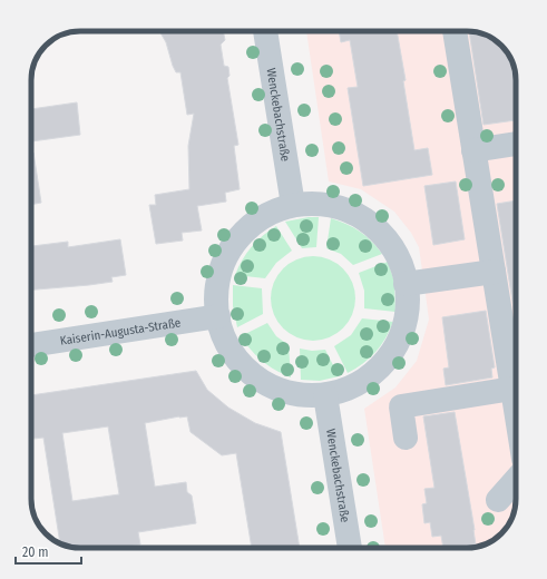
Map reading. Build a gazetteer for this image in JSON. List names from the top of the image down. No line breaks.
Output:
{"streets":{"street":["Wenckebachstraße","Kaiserin-Augusta-Straße"]},"scale_bar":"20 m"}
